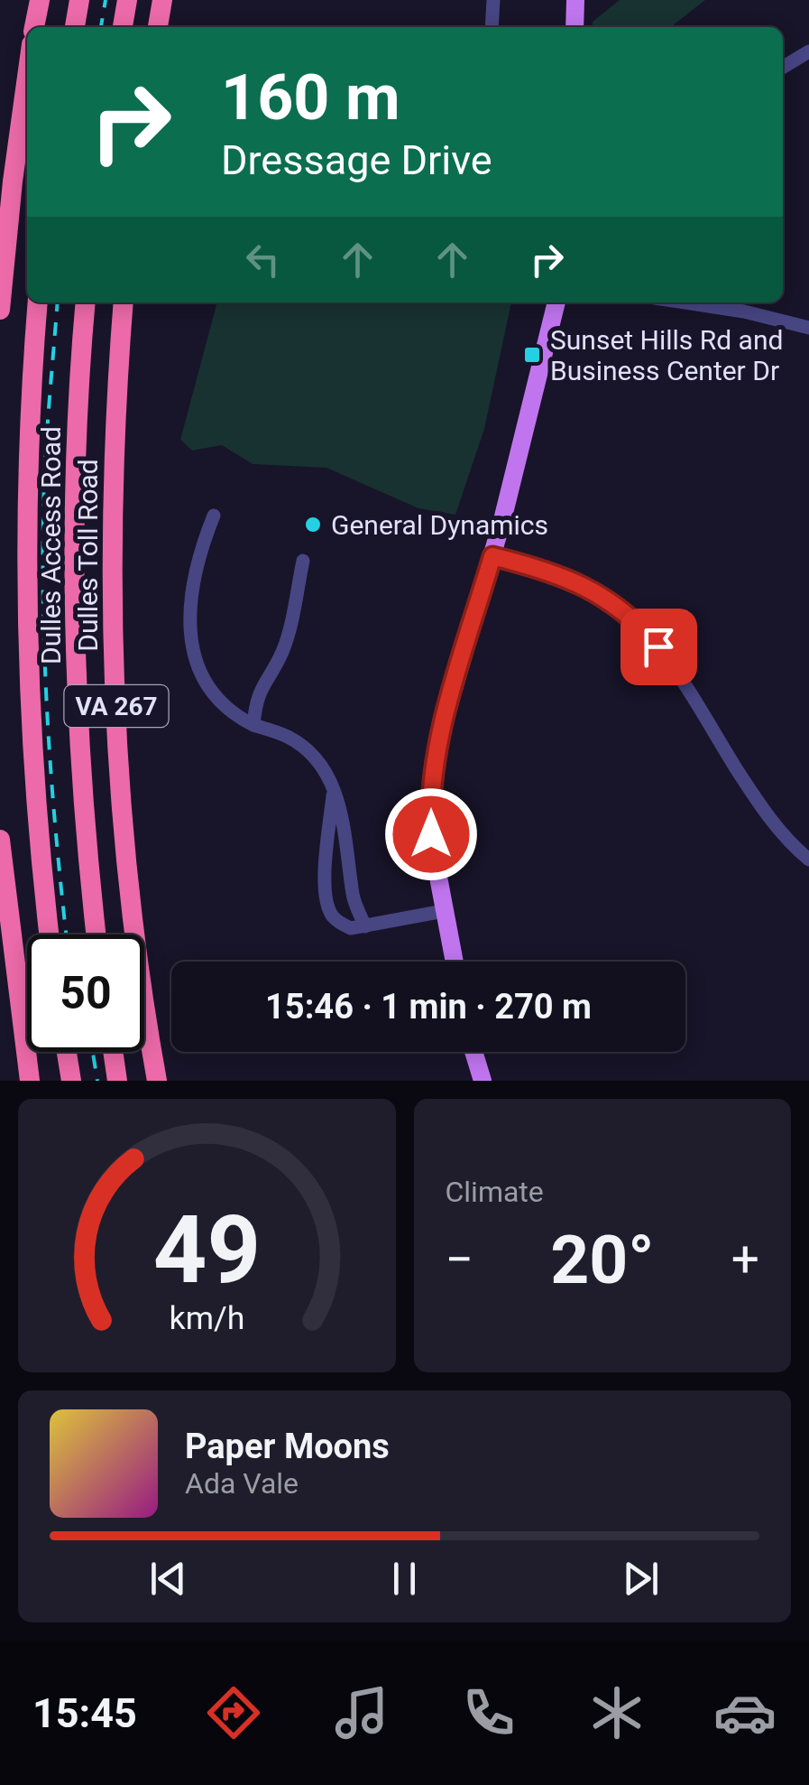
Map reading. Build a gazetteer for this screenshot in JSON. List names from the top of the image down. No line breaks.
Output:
{"streets":{"highway":["Dulles Access Road","Dulles Toll Road","VA 267"]},"places":{"transit":["Sunset Hills Rd and Business Center Dr"],"other":["General Dynamics"]},"page":{"turn":["160 m","Dressage Drive"],"limit":"50","trip":"15:46 · 1 min · 270 m","tile":"Climate","heat":["−","20°","+"],"song":["Paper Moons","Ada Vale"],"tabs":"15:45","gauge":["49","km/h"]}}
